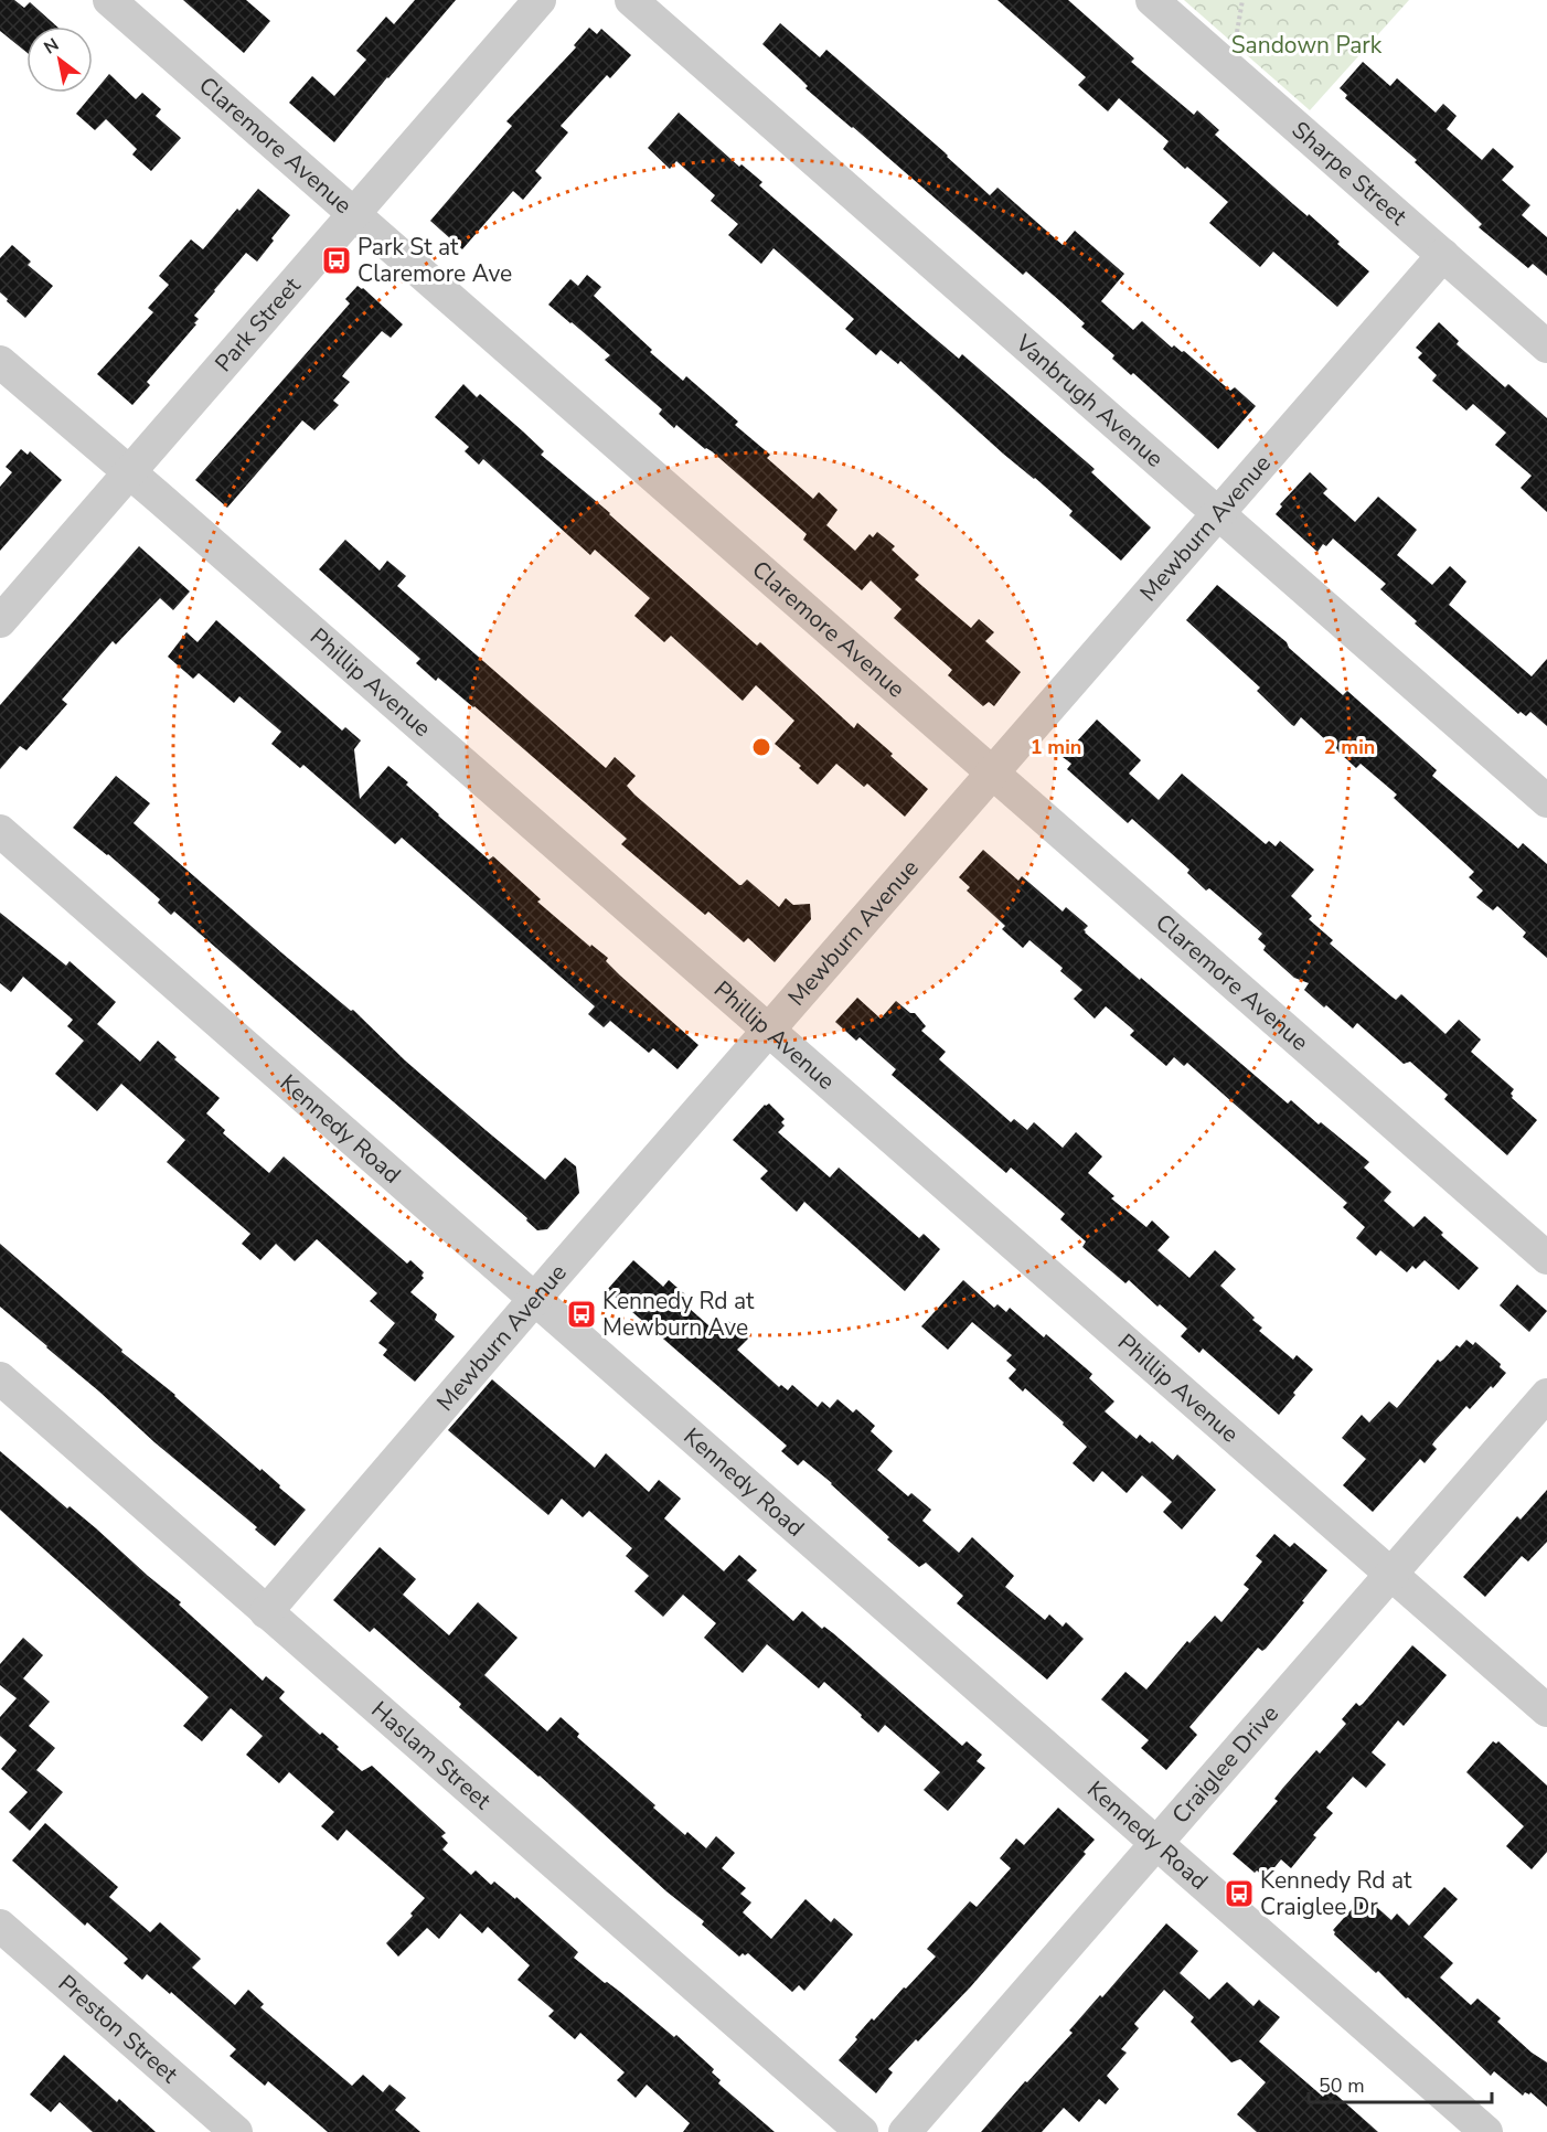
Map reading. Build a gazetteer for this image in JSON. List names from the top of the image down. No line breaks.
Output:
{"streets":{"street":["Claremore Avenue","Sharpe Street","Park Street","Vanbrugh Avenue","Mewburn Avenue","Phillip Avenue","Kennedy Road","Haslam Street","Craiglee Drive","Preston Street"]},"crossings":[["Claremore Avenue","Park Street"],["Claremore Avenue","Mewburn Avenue"],["Sharpe Street","Mewburn Avenue"],["Park Street","Phillip Avenue"],["Vanbrugh Avenue","Mewburn Avenue"],["Mewburn Avenue","Phillip Avenue"],["Mewburn Avenue","Kennedy Road"],["Mewburn Avenue","Haslam Street"],["Phillip Avenue","Craiglee Drive"],["Kennedy Road","Craiglee Drive"]],"parks":["Sandown Park"],"places":{"bus stop":["Park St at Claremore Ave","Kennedy Rd at Mewburn Ave","Kennedy Rd at Craiglee Dr"]},"scale_bar":"50 m","north":"top left","rings":["1 min","2 min"]}
